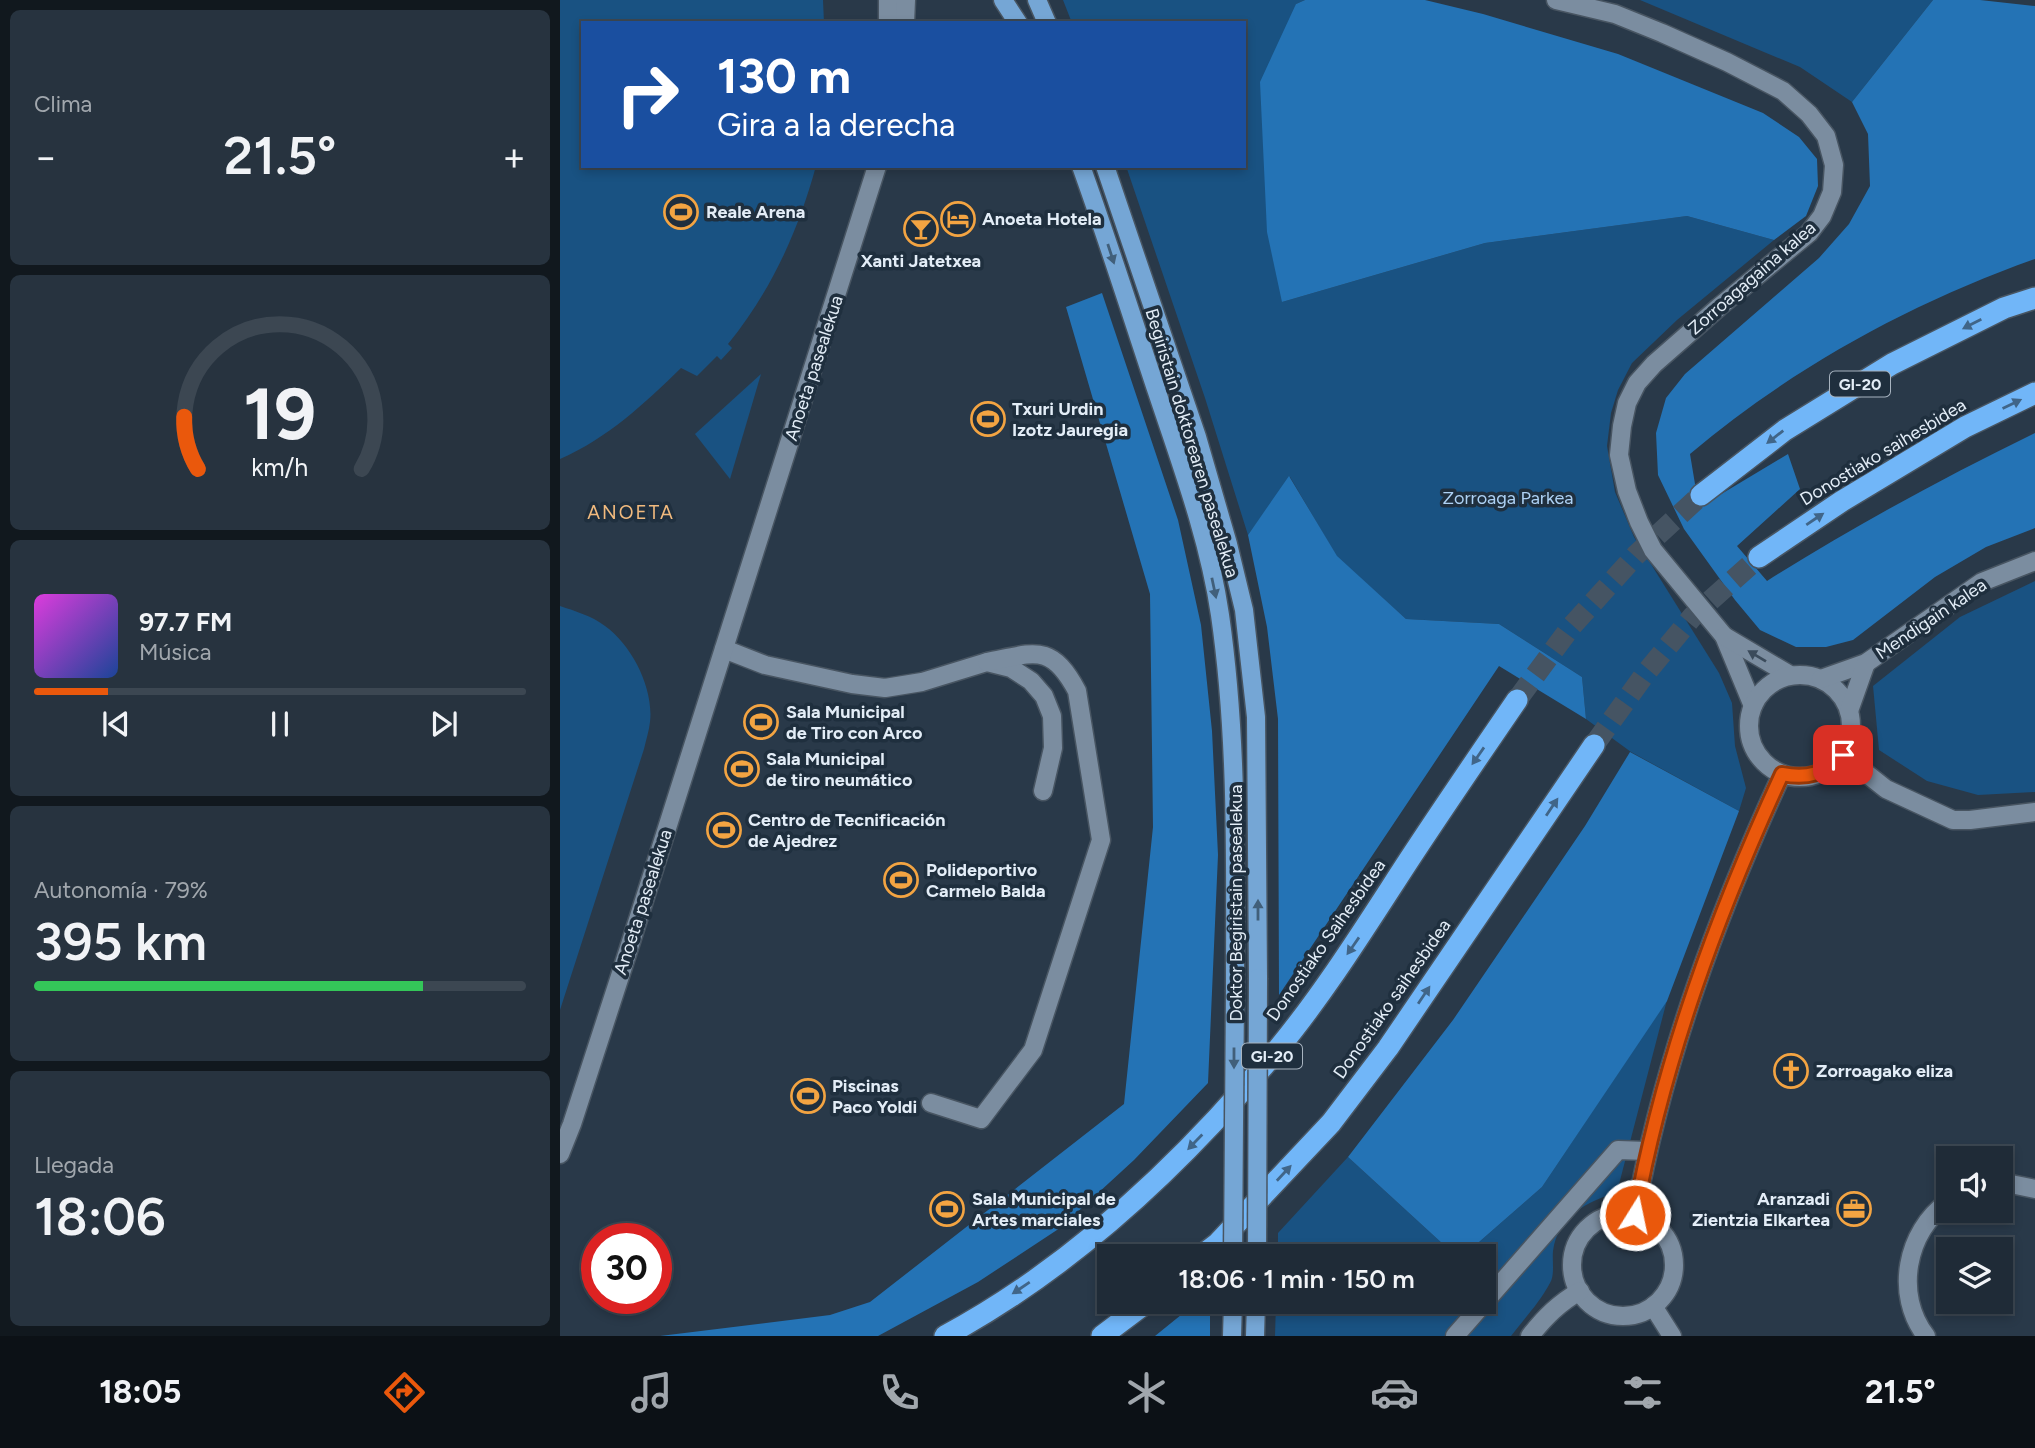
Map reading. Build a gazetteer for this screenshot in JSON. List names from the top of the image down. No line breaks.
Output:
{"streets":{"highway":["GI-20","Donostiako saihesbidea","Donostiako Saihesbidea"],"main road":["Begiristain doktorearen pasealekua","Doktor Begiristain pasealekua"],"street":["Zorroagagaina kalea","Anoeta pasealekua","Mendigain kalea"]},"crossings":[["Zorroagagaina kalea","Mendigain kalea"],["Begiristain doktorearen pasealekua","Doktor Begiristain pasealekua"]],"one_way":["Donostiako Saihesbidea"],"districts":["ANOETA"],"parks":["Zorroaga Parkea"],"places":{"sports":["Reale Arena","Txuri Urdin Izotz Jauregia","Sala Municipal de Tiro con Arco","Sala Municipal de tiro neumático","Centro de Tecnificación de Ajedrez","Polideportivo Carmelo Balda","Piscinas Paco Yoldi","Sala Municipal de Artes marciales"],"hotel":["Anoeta Hotela"],"bar":["Xanti Jatetxea"],"church":["Zorroagako eliza"],"office":["Aranzadi Zientzia Elkartea"]},"page":{"tile":["Clima",["Autonomía · 79%","395 km"],["Llegada","18:06"]],"turn":["130 m","Gira a la derecha"],"heat":["−","21.5°","+"],"song":["97.7 FM","Música"],"limit":"30","trip":"18:06 · 1 min · 150 m","tabs":["18:05","21.5°"],"gauge":["19","km/h"]}}
